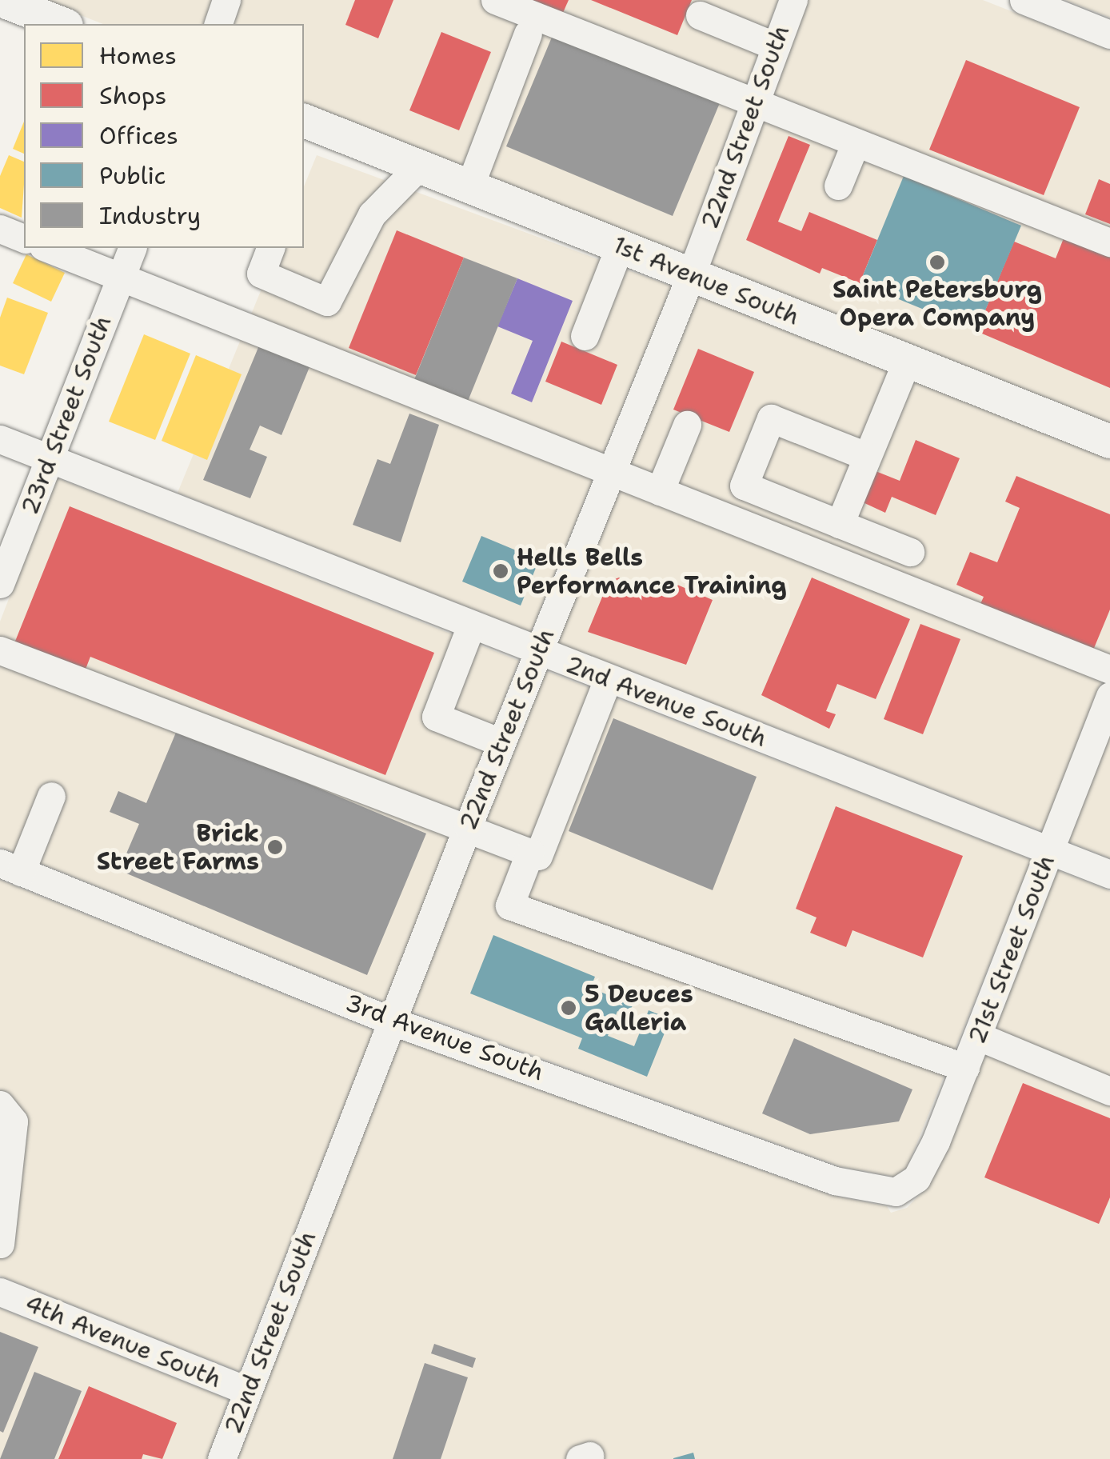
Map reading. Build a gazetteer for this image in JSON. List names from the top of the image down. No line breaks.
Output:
{"streets":{"main road":["1st Avenue South"],"street":["22nd Street South","23rd Street South","2nd Avenue South","21st Street South","3rd Avenue South","4th Avenue South"]},"crossings":[["22nd Street South","1st Avenue South"],["22nd Street South","2nd Avenue South"],["22nd Street South","3rd Avenue South"],["22nd Street South","4th Avenue South"],["23rd Street South","2nd Avenue South"],["2nd Avenue South","21st Street South"],["21st Street South","3rd Avenue South"]],"places":["Saint Petersburg Opera Company","Hells Bells Performance Training","Brick Street Farms","5 Deuces Galleria"],"legend":["Homes","Shops","Offices","Public","Industry"]}
